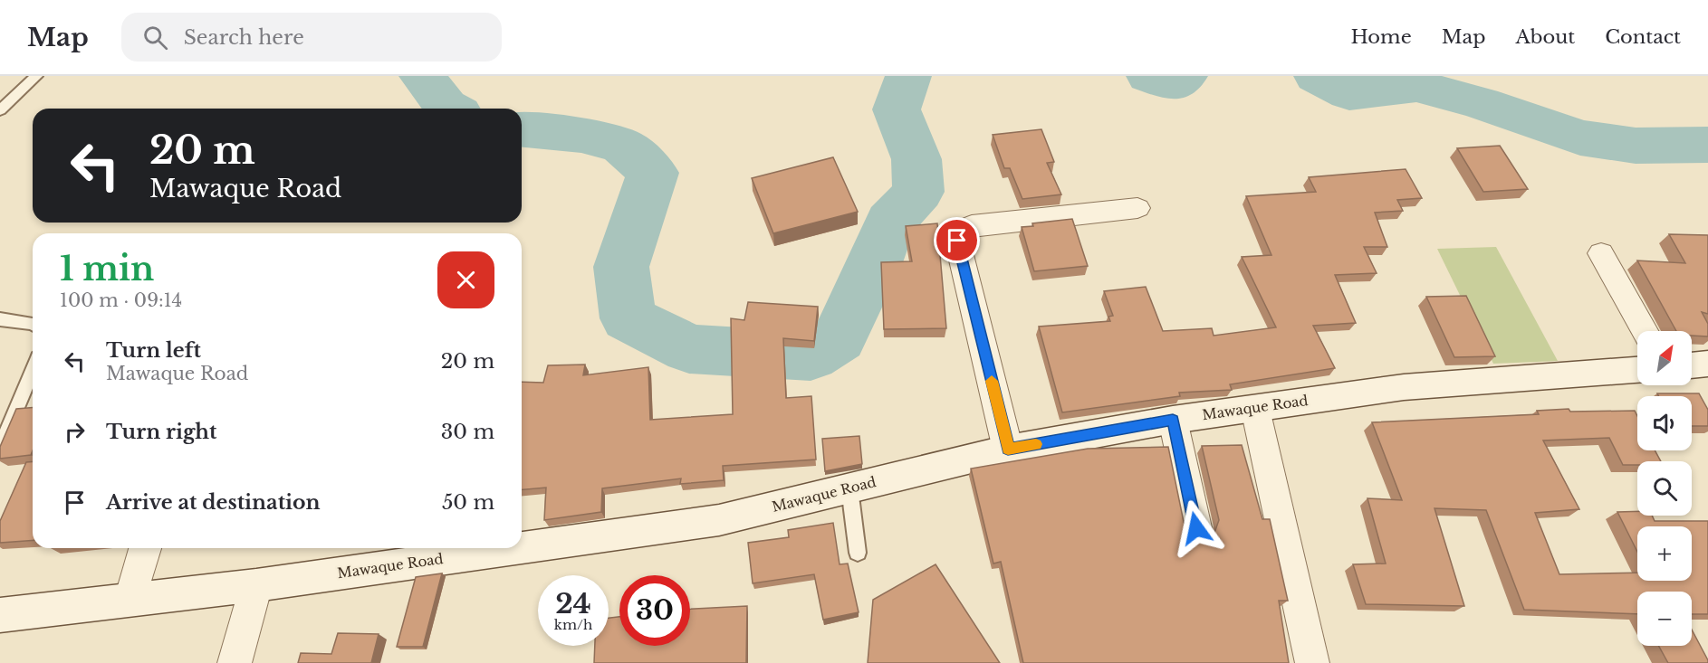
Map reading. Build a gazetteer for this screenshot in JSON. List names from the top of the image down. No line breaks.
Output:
{"streets":{"main road":["Mawaque Road"]},"north":"top right","page":{"header":"Map","search":"Search here","nav":["Home","Map","About","Contact"],"turn":["20 m","Mawaque Road"],"heading":["1 min","100 m · 09:14"],"list":[{"name":"Turn left","note":"Mawaque Road","value":"20 m"},{"name":"Turn right","value":"30 m"},{"name":"Arrive at destination","value":"50 m"}],"map_buttons":["+","−"],"speed":"24 km/h","limit":"30"}}
